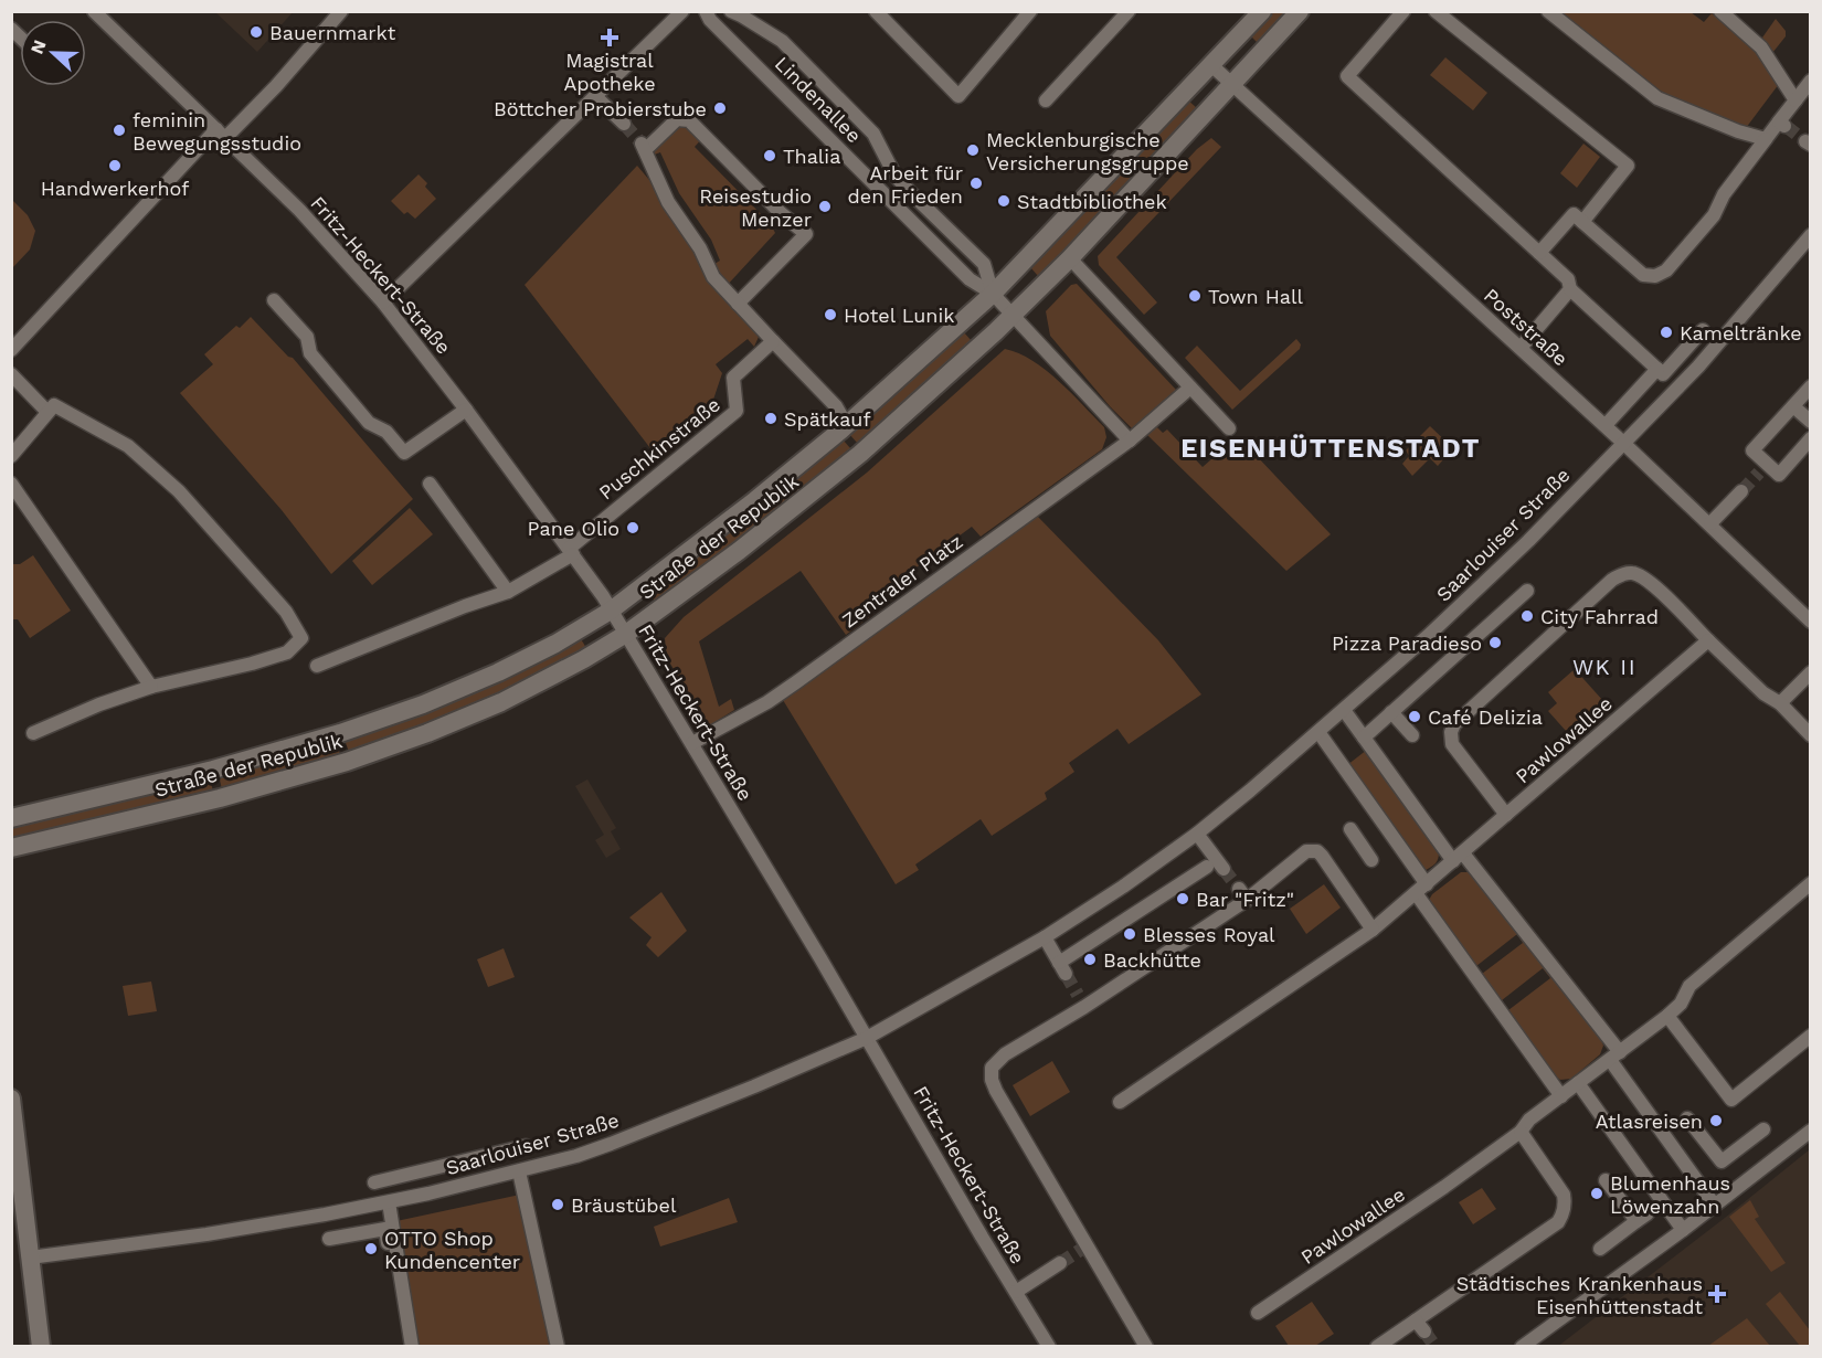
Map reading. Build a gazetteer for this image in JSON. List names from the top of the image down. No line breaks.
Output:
{"streets":{"street":["Lindenallee","Fritz-Heckert-Straße","Poststraße","Puschkinstraße","Saarlouiser Straße","Straße der Republik","Zentraler Platz","Pawlowallee"]},"crossings":[["Lindenallee","Straße der Republik"],["Fritz-Heckert-Straße","Puschkinstraße"],["Fritz-Heckert-Straße","Saarlouiser Straße"],["Fritz-Heckert-Straße","Straße der Republik"],["Fritz-Heckert-Straße","Zentraler Platz"],["Poststraße","Saarlouiser Straße"],["Poststraße","Straße der Republik"]],"districts":["EISENHÜTTENSTADT","WK II"],"places":{"other":["Bauernmarkt","Böttcher Probierstube","feminin Bewegungsstudio","Mecklenburgische Versicherungsgruppe","Thalia","Handwerkerhof","Arbeit für den Frieden","Stadtbibliothek","Reisestudio Menzer","Town Hall","Hotel Lunik","Kameltränke","Spätkauf","Pane Olio","City Fahrrad","Pizza Paradieso","Café Delizia","Bar \"Fritz\"","Blesses Royal","Backhütte","Atlasreisen","Blumenhaus Löwenzahn","Bräustübel","OTTO Shop Kundencenter"],"health":["Magistral Apotheke","Städtisches Krankenhaus Eisenhüttenstadt"]},"north":"left"}
